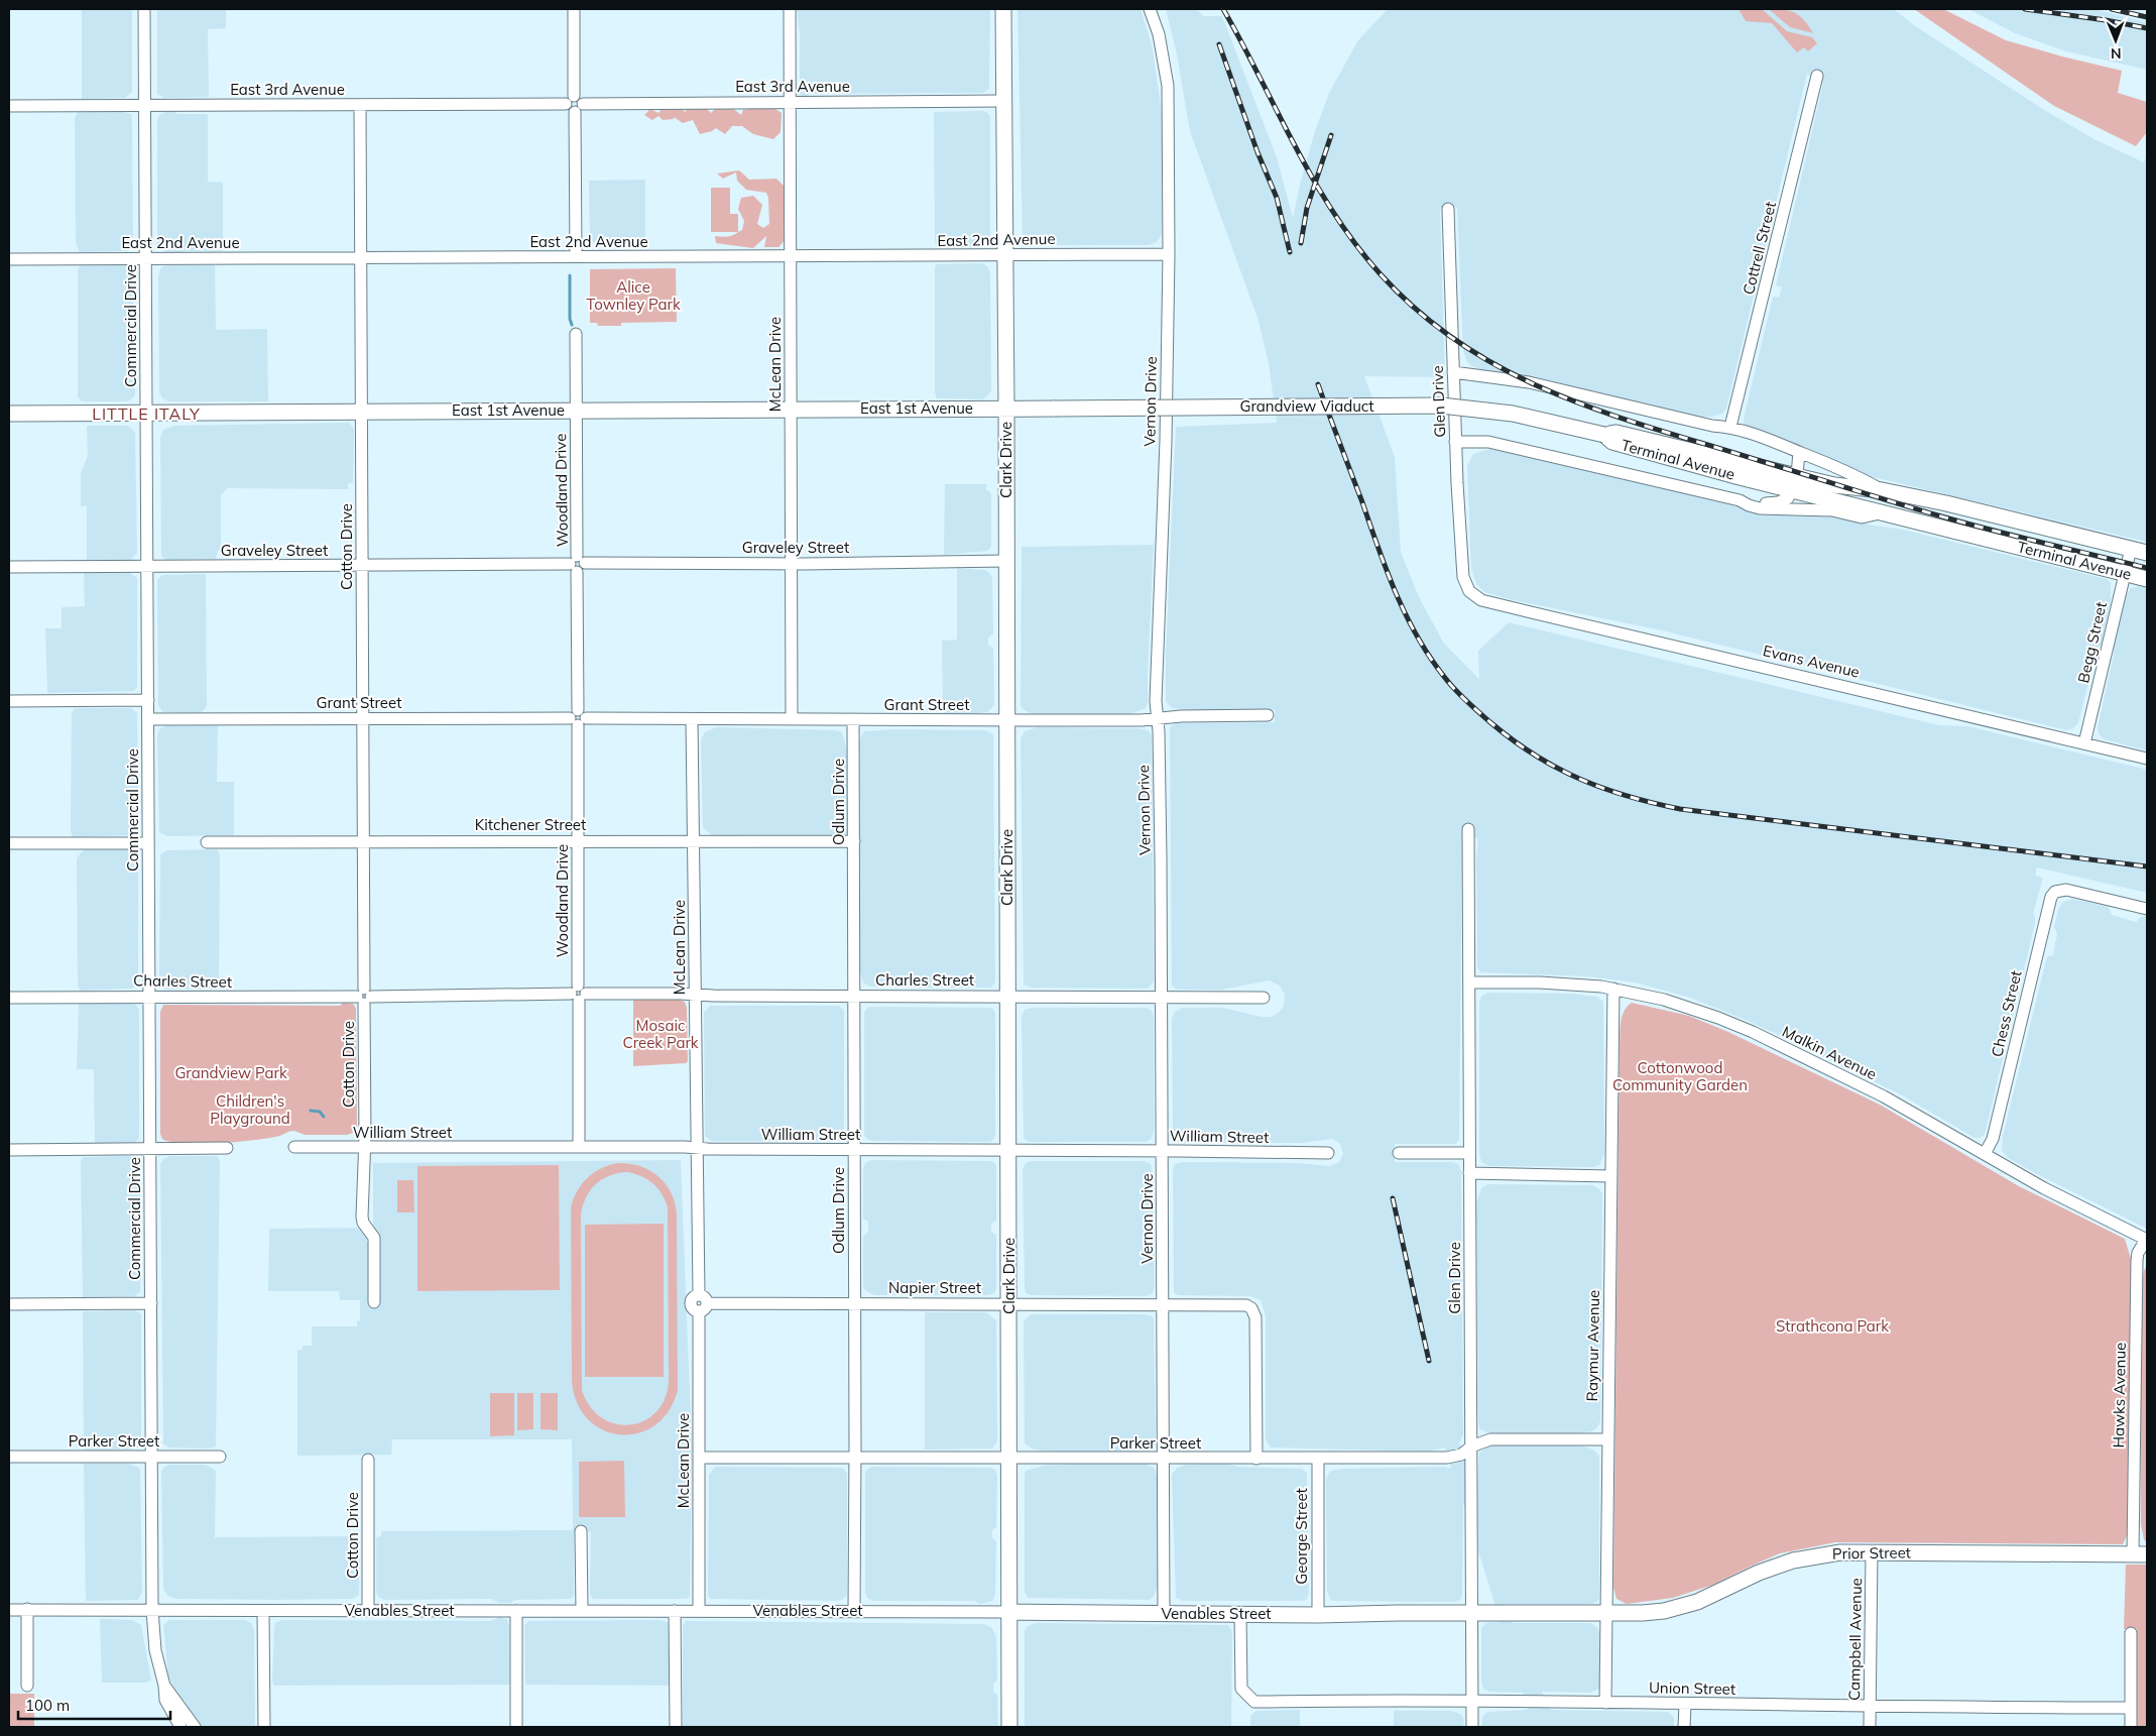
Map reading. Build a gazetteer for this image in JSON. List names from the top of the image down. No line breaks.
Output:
{"streets":{"main road":["Grandview Viaduct","East 1st Avenue","Clark Drive","Terminal Avenue","Prior Street","Venables Street"],"street":["East 3rd Avenue","East 2nd Avenue","Cottrell Street","Commercial Drive","McLean Drive","Vernon Drive","Glen Drive","Woodland Drive","Cotton Drive","Graveley Street","Begg Street","Evans Avenue","Grant Street","Odlum Drive","Kitchener Street","Charles Street","Chess Street","Malkin Avenue","William Street","Napier Street","Raymur Avenue","Hawks Avenue","Parker Street","George Street","Campbell Avenue","Union Street"]},"crossings":[["East 3rd Avenue","Commercial Drive"],["East 3rd Avenue","McLean Drive"],["East 3rd Avenue","Clark Drive"],["East 3rd Avenue","Cotton Drive"],["East 2nd Avenue","Commercial Drive"],["East 2nd Avenue","McLean Drive"],["East 2nd Avenue","Vernon Drive"],["East 2nd Avenue","Clark Drive"],["East 2nd Avenue","Cotton Drive"],["Cottrell Street","Terminal Avenue"],["Commercial Drive","East 1st Avenue"],["Commercial Drive","Graveley Street"],["Commercial Drive","Grant Street"],["Commercial Drive","Charles Street"],["Commercial Drive","Parker Street"],["Commercial Drive","Venables Street"],["McLean Drive","East 1st Avenue"],["McLean Drive","Graveley Street"],["McLean Drive","Grant Street"],["McLean Drive","Kitchener Street"],["McLean Drive","Charles Street"],["McLean Drive","William Street"],["McLean Drive","Napier Street"],["McLean Drive","Parker Street"],["McLean Drive","Venables Street"],["Vernon Drive","Grant Street"],["Vernon Drive","Charles Street"],["Vernon Drive","William Street"],["Vernon Drive","Napier Street"],["Vernon Drive","Parker Street"],["Vernon Drive","Venables Street"],["Glen Drive","Terminal Avenue"],["Glen Drive","Evans Avenue"],["Glen Drive","Malkin Avenue"],["Glen Drive","Parker Street"],["Glen Drive","Venables Street"],["Glen Drive","Union Street"],["Grandview Viaduct","East 1st Avenue"],["Grandview Viaduct","Clark Drive"],["Grandview Viaduct","Terminal Avenue"],["East 1st Avenue","Clark Drive"],["East 1st Avenue","Woodland Drive"],["East 1st Avenue","Cotton Drive"],["Clark Drive","Graveley Street"],["Clark Drive","Grant Street"],["Clark Drive","Charles Street"],["Clark Drive","William Street"],["Clark Drive","Napier Street"],["Clark Drive","Parker Street"],["Clark Drive","Venables Street"],["Terminal Avenue","Begg Street"],["Woodland Drive","Graveley Street"],["Woodland Drive","Grant Street"],["Woodland Drive","Kitchener Street"],["Woodland Drive","Charles Street"],["Woodland Drive","William Street"],["Cotton Drive","Graveley Street"],["Cotton Drive","Grant Street"],["Cotton Drive","Kitchener Street"],["Cotton Drive","Charles Street"],["Cotton Drive","William Street"],["Cotton Drive","Venables Street"],["Begg Street","Evans Avenue"],["Grant Street","Odlum Drive"],["Odlum Drive","Kitchener Street"],["Odlum Drive","Charles Street"],["Odlum Drive","William Street"],["Odlum Drive","Napier Street"],["Odlum Drive","Parker Street"],["Odlum Drive","Venables Street"],["Chess Street","Malkin Avenue"],["Malkin Avenue","Raymur Avenue"],["Malkin Avenue","Hawks Avenue"],["Napier Street","Parker Street"],["Raymur Avenue","Parker Street"],["Raymur Avenue","Prior Street"],["Raymur Avenue","Venables Street"],["Raymur Avenue","Union Street"],["Hawks Avenue","Prior Street"],["Parker Street","George Street"],["George Street","Venables Street"],["Prior Street","Venables Street"],["Prior Street","Campbell Avenue"],["Venables Street","Union Street"],["Campbell Avenue","Union Street"]],"districts":["LITTLE ITALY"],"parks":["Alice Townley Park","Mosaic Creek Park","Cottonwood Community Garden","Grandview Park","Children's Playground","Strathcona Park"],"scale_bar":"100 m","north":"bottom"}
